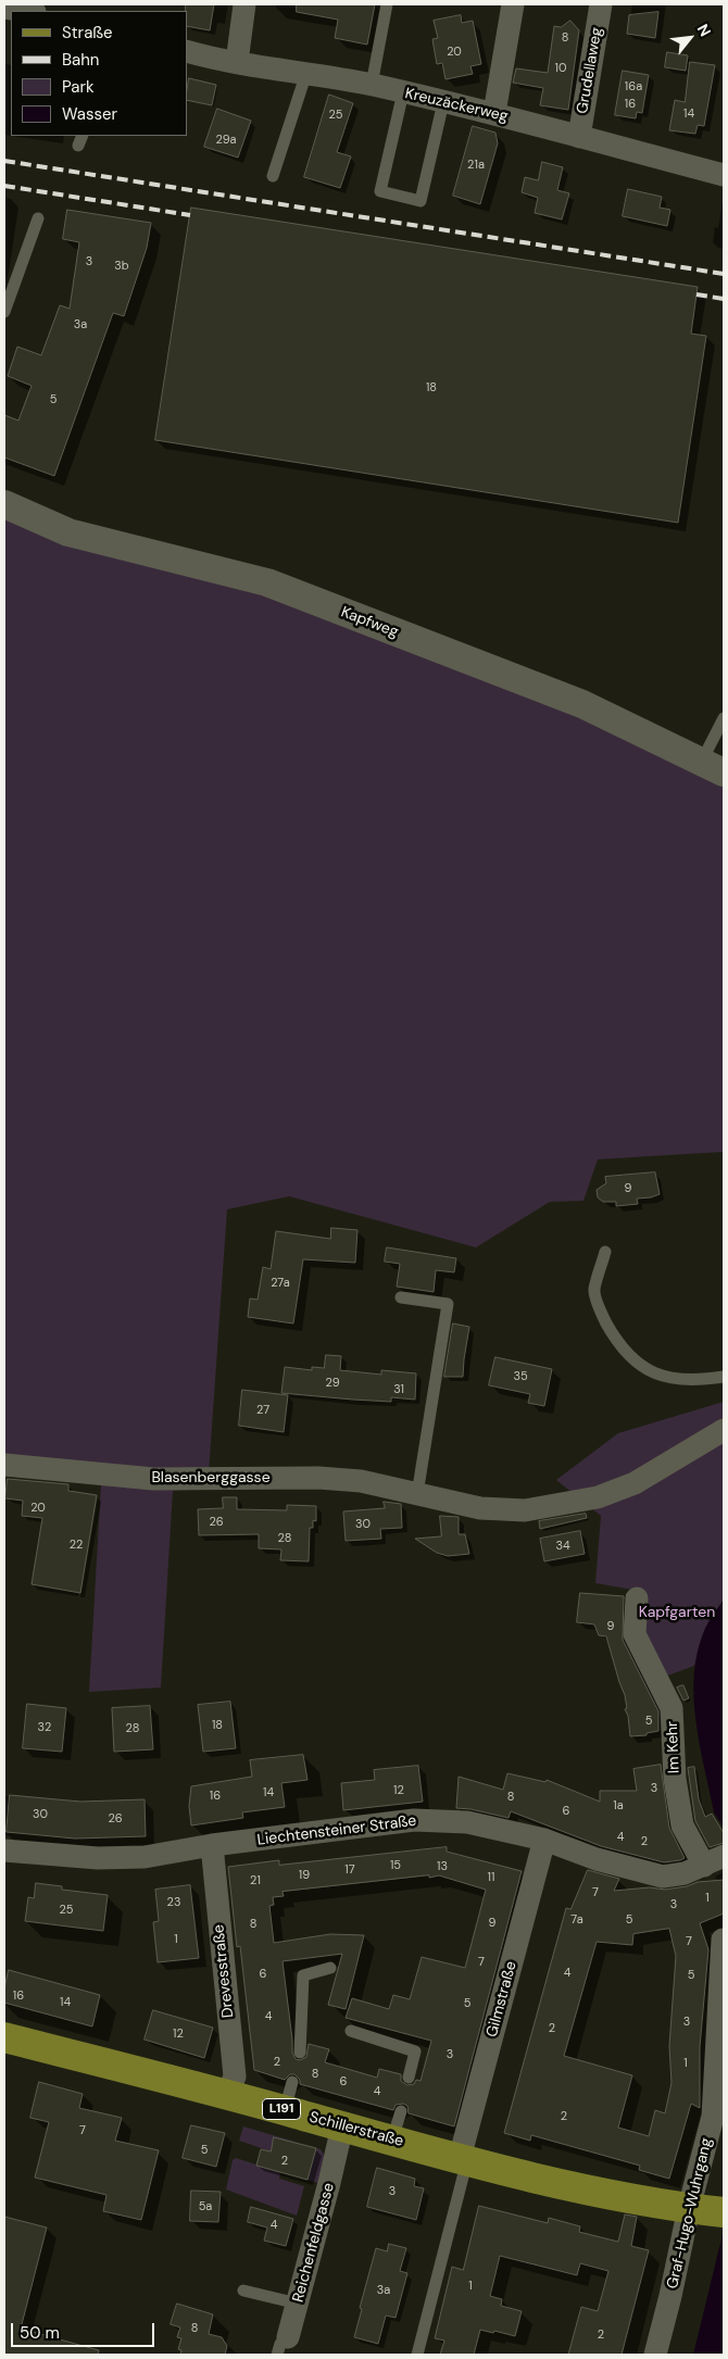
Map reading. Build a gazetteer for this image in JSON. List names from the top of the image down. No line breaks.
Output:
{"streets":{"main road":["L191","Schillerstraße"],"street":["Grudellaweg","Kreuzäckerweg","Kapfweg","Blasenberggasse","Im Kehr","Liechtensteiner Straße","Drevesstraße","Gilmstraße","Graf-Hugo-Wuhrgang","Reichenfeldgasse"]},"crossings":[["Grudellaweg","Kreuzäckerweg"],["Im Kehr","Liechtensteiner Straße"],["Liechtensteiner Straße","Drevesstraße"],["Liechtensteiner Straße","Gilmstraße"],["Drevesstraße","Schillerstraße"],["Gilmstraße","Schillerstraße"],["Schillerstraße","Graf-Hugo-Wuhrgang"],["Schillerstraße","Reichenfeldgasse"]],"parks":["Kapfgarten"],"house_numbers":["8","20","10","16a","16","14","25","29a","21a","3","3b","3a","18","5","9","27a","35","29","31","27","20","26","30","28","22","34","9","5","18","32","28","3","12","14","16","8","1a","6","30","26","4","2","15","13","17","19","11","21","7","1","23","3","25","7a","5","9","8","1","7","7","4","6","5","16","14","5","4","3","2","12","3","2","1","8","6","4","2","7","5","2","3","5a","4","1","3a","8","2"],"legend":["Straße","Bahn","Park","Wasser"],"scale_bar":"50 m","north":"top right"}
